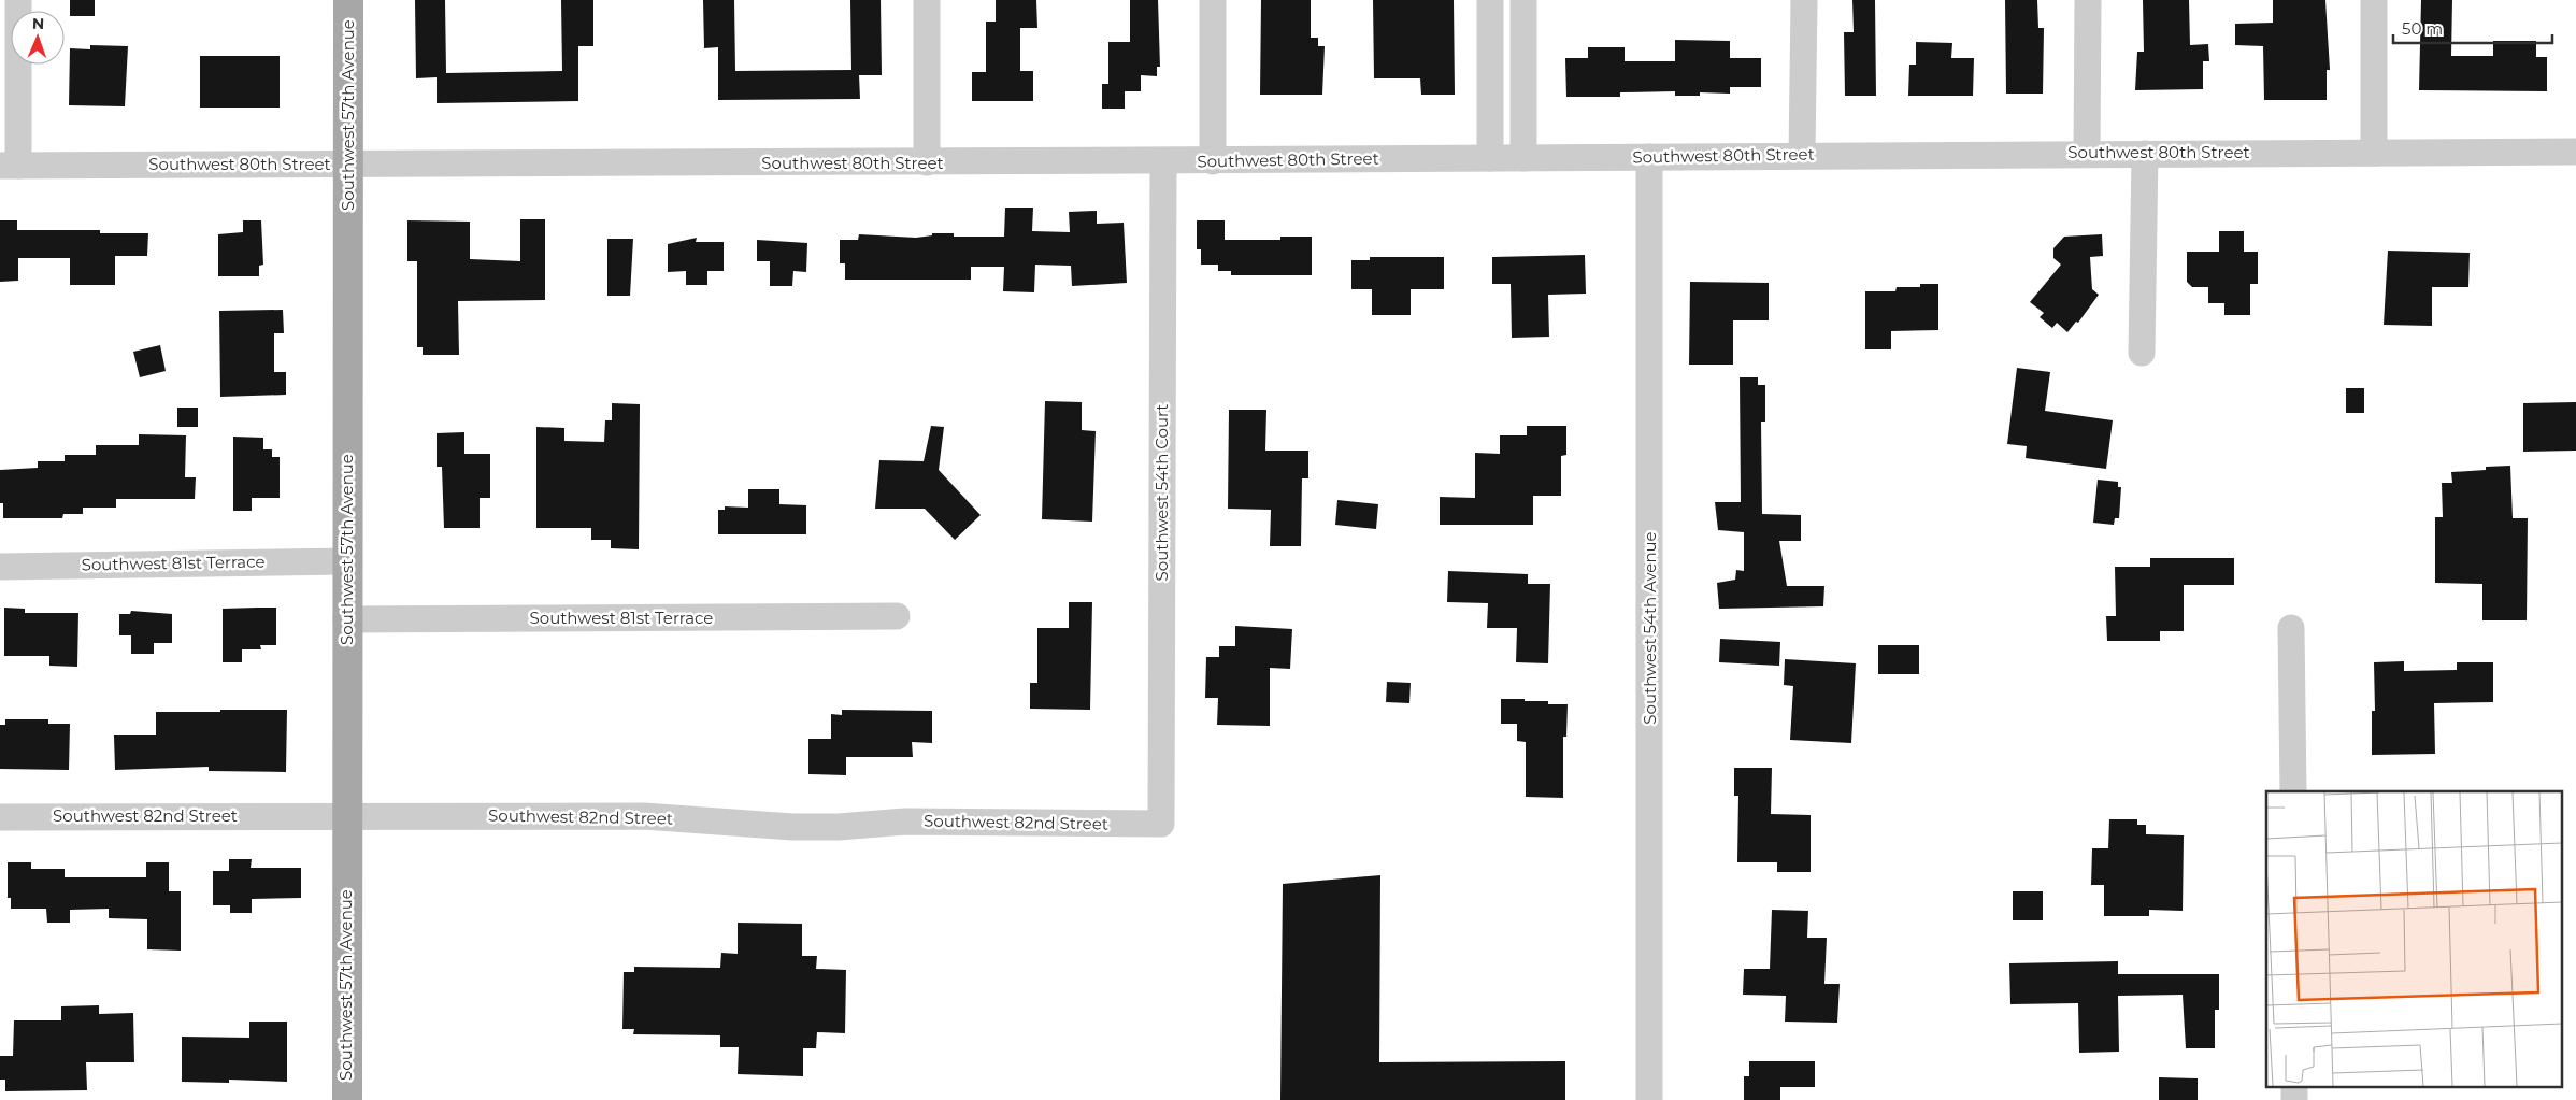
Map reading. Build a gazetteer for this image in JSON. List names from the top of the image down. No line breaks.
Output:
{"streets":{"main road":["Southwest 57th Avenue"],"street":["Southwest 80th Street","Southwest 54th Court","Southwest 81st Terrace","Southwest 54th Avenue","Southwest 82nd Street"]},"crossings":[["Southwest 57th Avenue","Southwest 80th Street"],["Southwest 57th Avenue","Southwest 81st Terrace"],["Southwest 57th Avenue","Southwest 82nd Street"],["Southwest 80th Street","Southwest 54th Court"],["Southwest 80th Street","Southwest 54th Avenue"],["Southwest 54th Court","Southwest 82nd Street"]],"scale_bar":"50 m","north":"top"}
